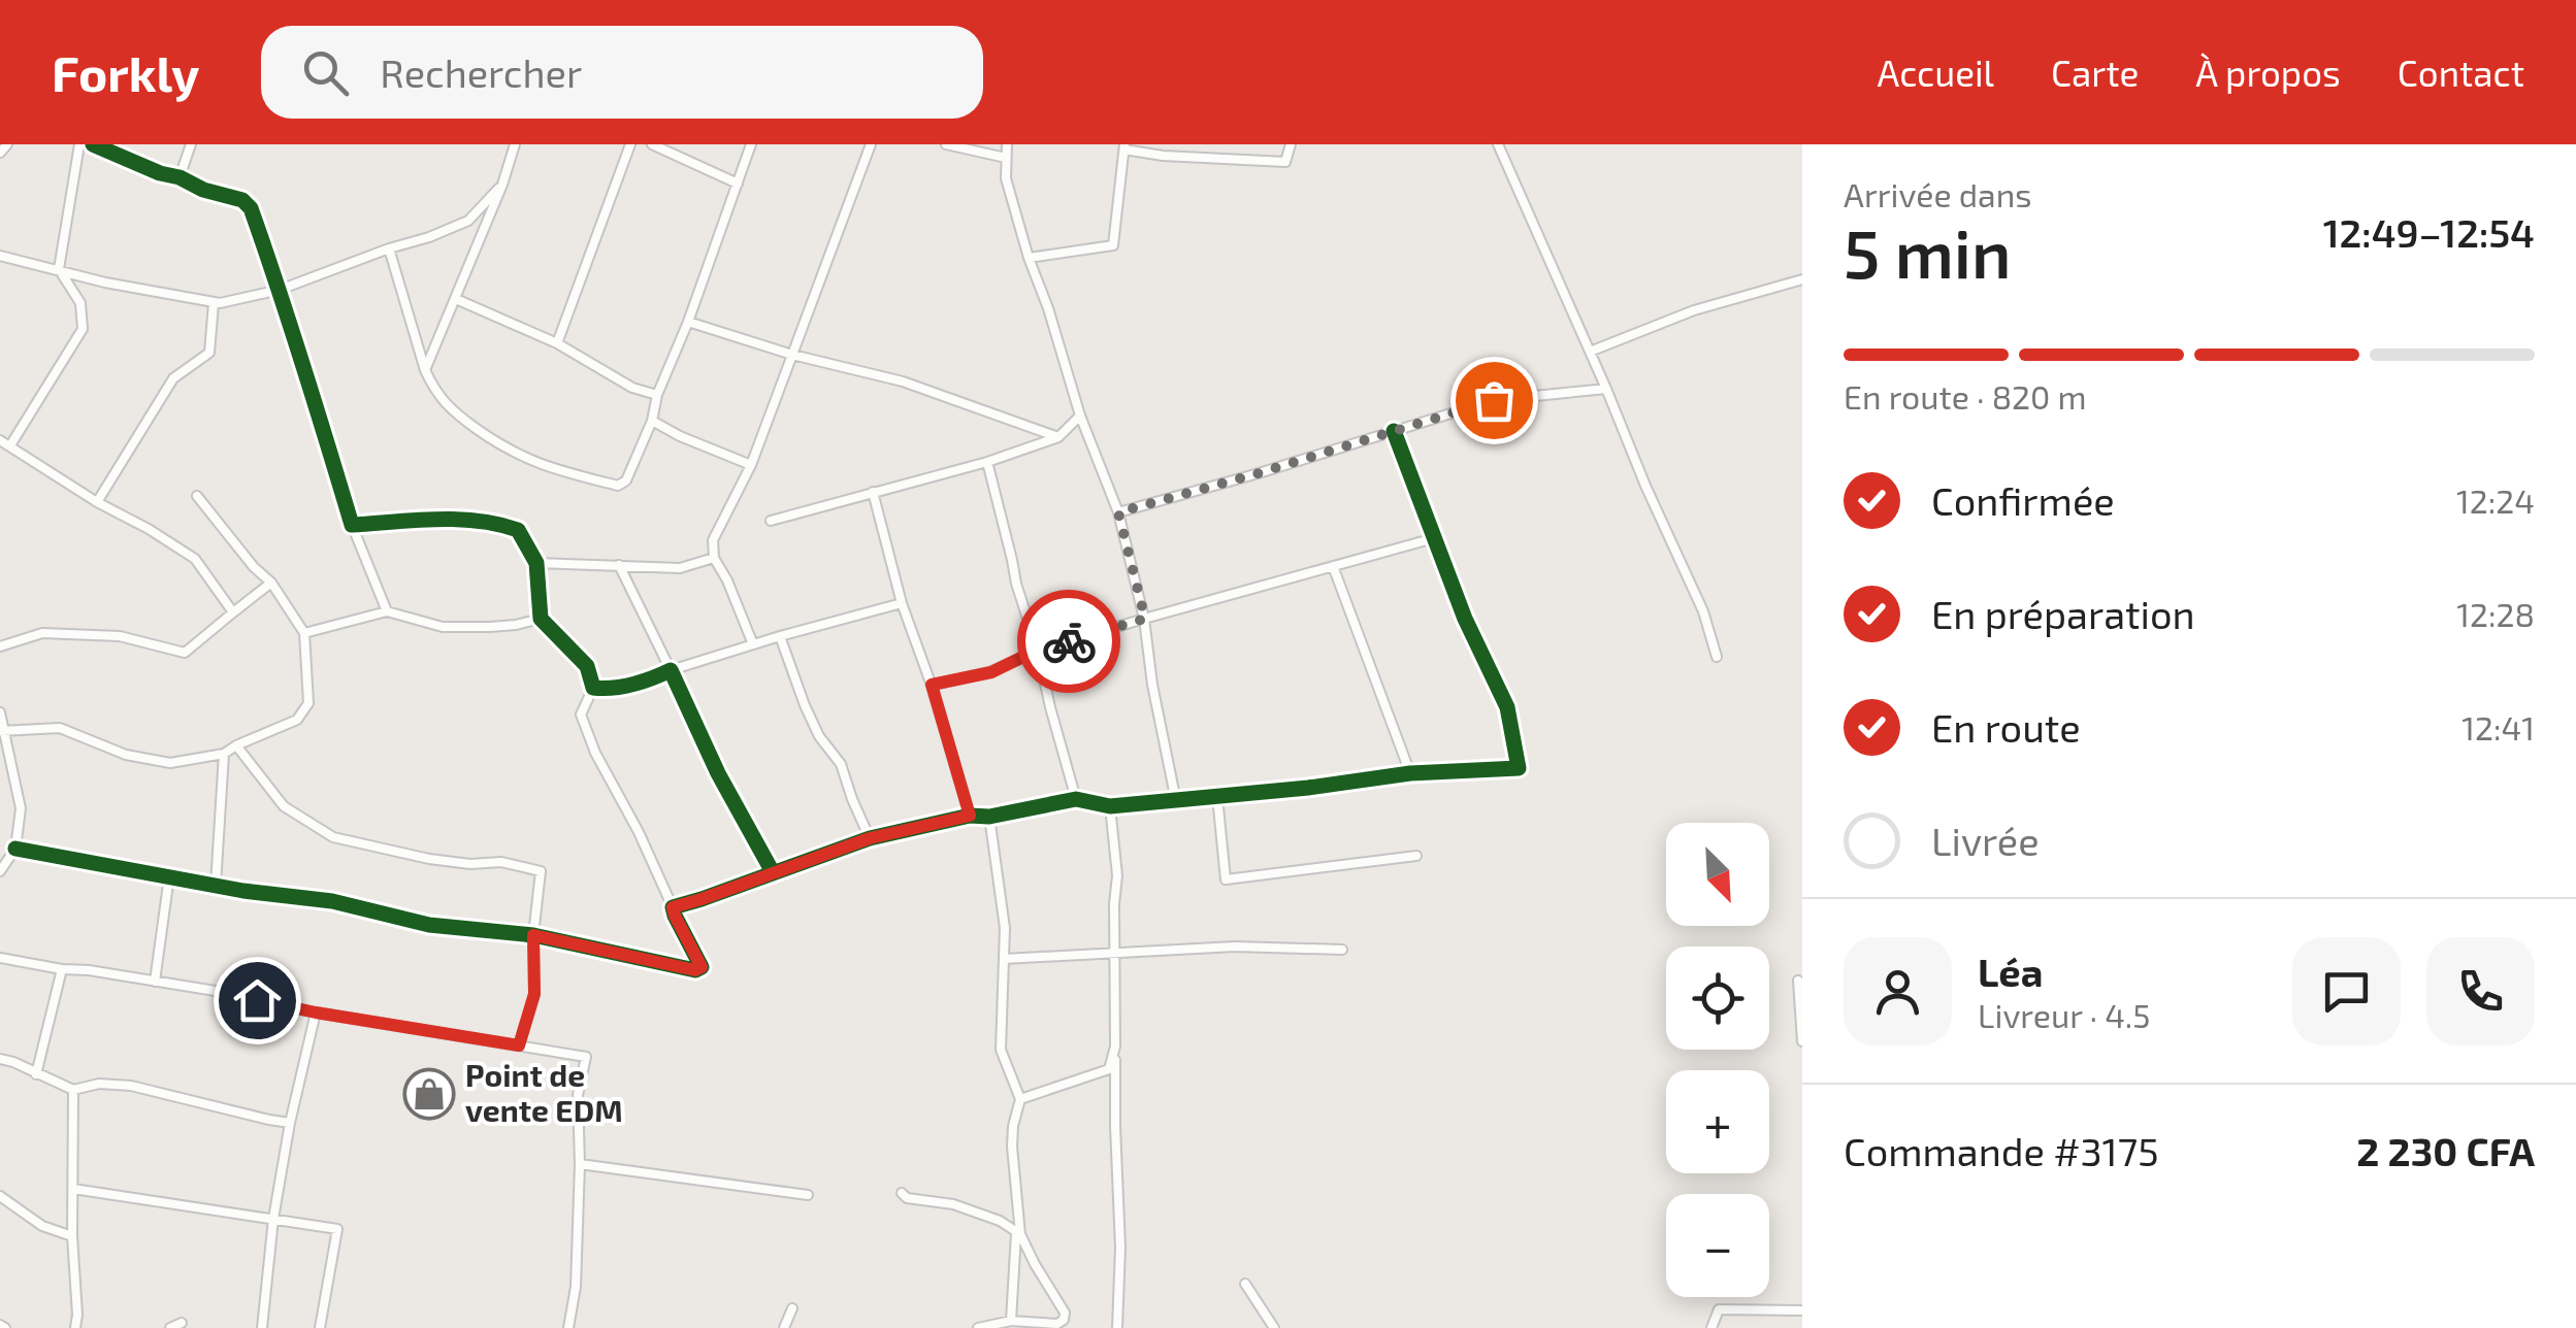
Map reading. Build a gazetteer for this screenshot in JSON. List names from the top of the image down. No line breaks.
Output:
{"places":{"shop":["Point de vente EDM"]},"north":"bottom right","page":{"header":"Forkly","search":"Rechercher","nav":["Accueil","Carte","À propos","Contact"],"heading":["5 min","Arrivée dans","12:49–12:54"],"panel":["Léa","Livreur · 4.5","Commande #3175","2 230 CFA"],"bar":"En route · 820 m","list":[["Confirmée","12:24"],["En préparation","12:28"],["En route","12:41"],"Livrée"],"map_buttons":["+","−"]}}
